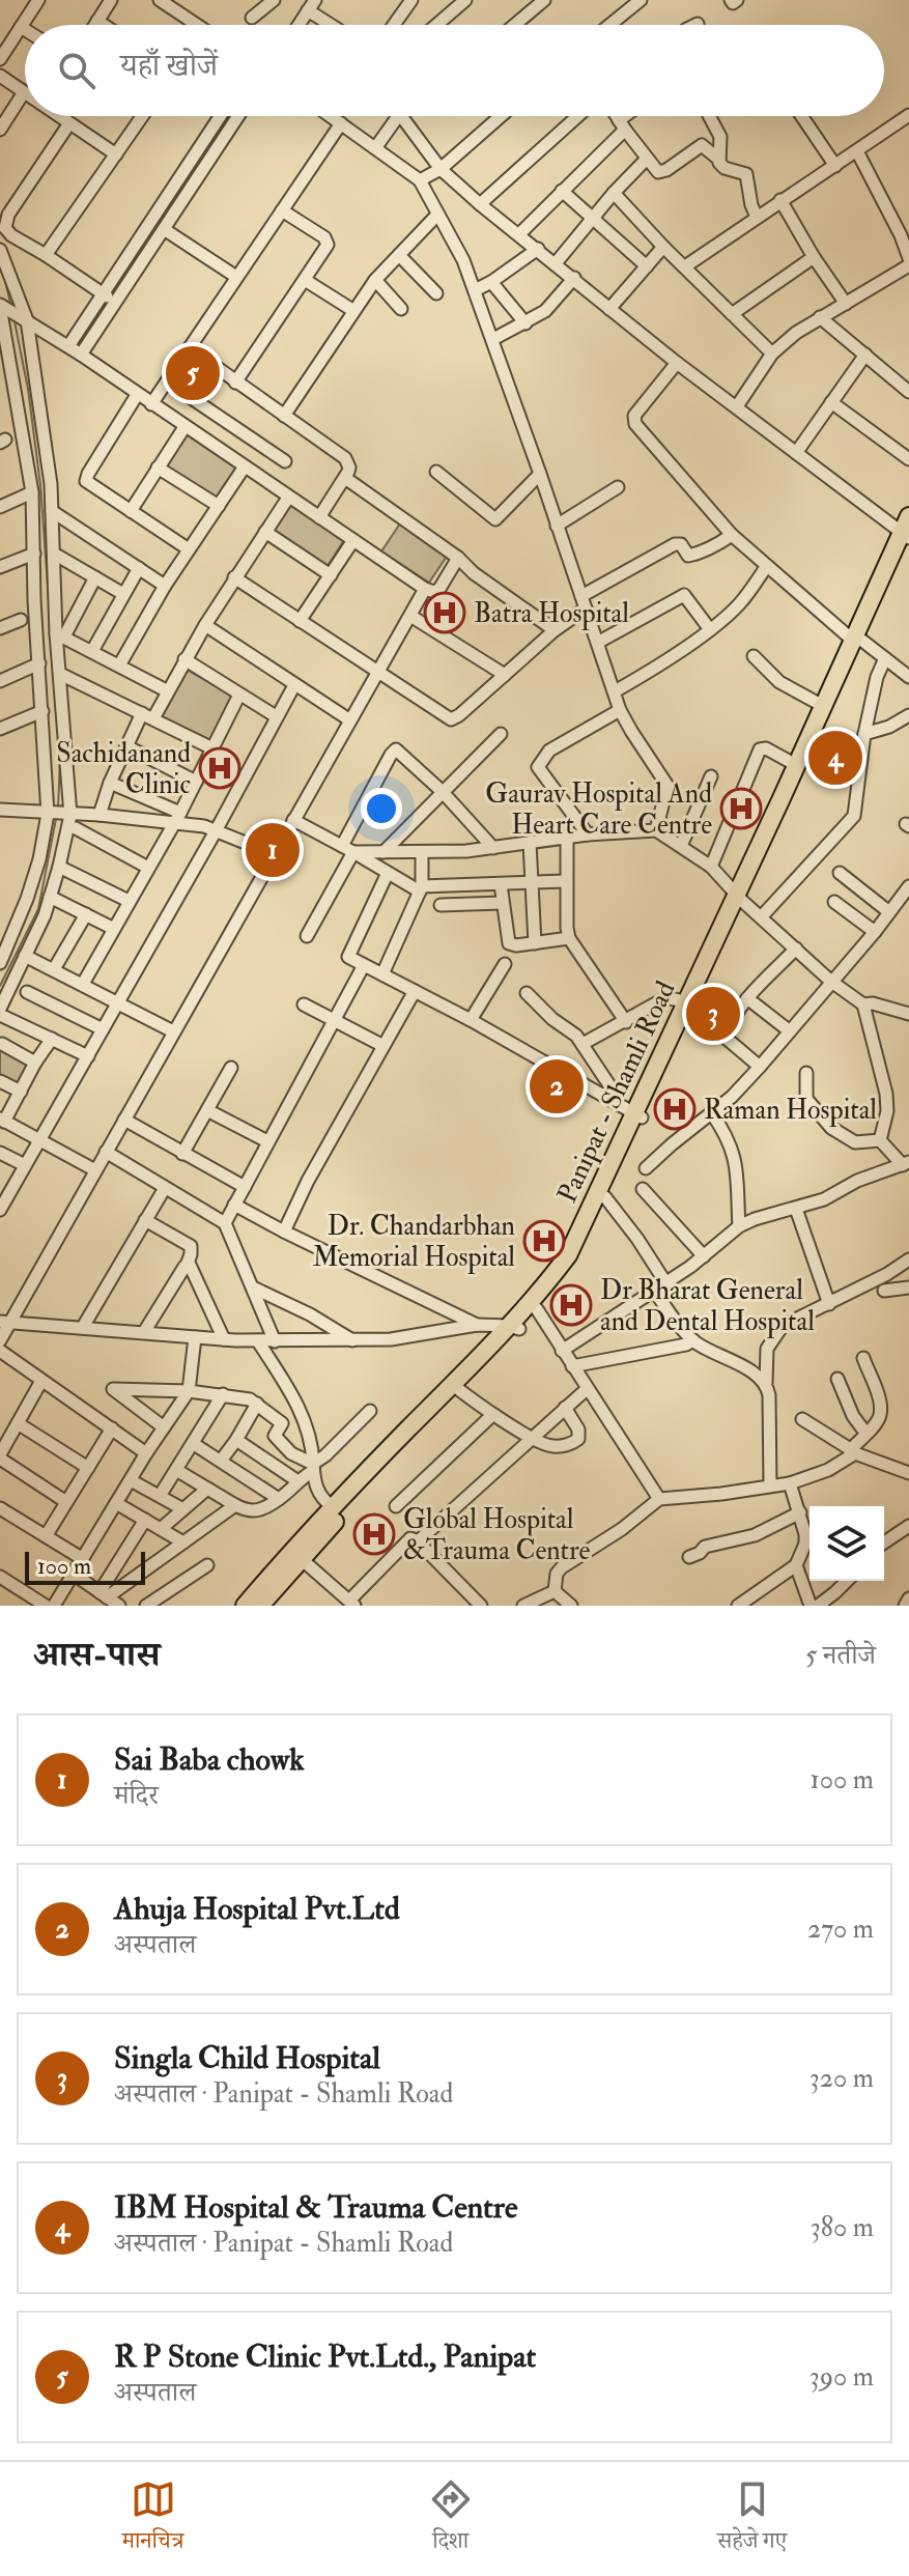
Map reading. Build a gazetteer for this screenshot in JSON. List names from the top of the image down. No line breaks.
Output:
{"streets":{"highway":["Panipat - Shamli Road"]},"places":{"hospital":["Batra Hospital","Sachidanand Clinic","Gaurav Hospital And Heart Care Centre","Raman Hospital","Dr. Chandarbhan Memorial Hospital","Dr Bharat General and Dental Hospital","Global Hospital &Trauma Centre"]},"scale_bar":"100 m","page":{"search":"यहाँ खोजें","pins":["5","4","1","3","2"],"scale":"100 m","heading":["आस-पास","5 नतीजे"],"list":[{"mark":"1","name":"Sai Baba chowk","note":"मंदिर","value":"100 m"},{"mark":"2","name":"Ahuja Hospital Pvt.Ltd","note":"अस्पताल","value":"270 m"},{"mark":"3","name":"Singla Child Hospital","note":"अस्पताल · Panipat - Shamli Road","value":"320 m"},{"mark":"4","name":"IBM Hospital & Trauma Centre","note":"अस्पताल · Panipat - Shamli Road","value":"380 m"},{"mark":"5","name":"R P Stone Clinic Pvt.Ltd., Panipat","note":"अस्पताल","value":"390 m"}],"nav":["मानचित्र","दिशा","सहेजे गए"]}}
